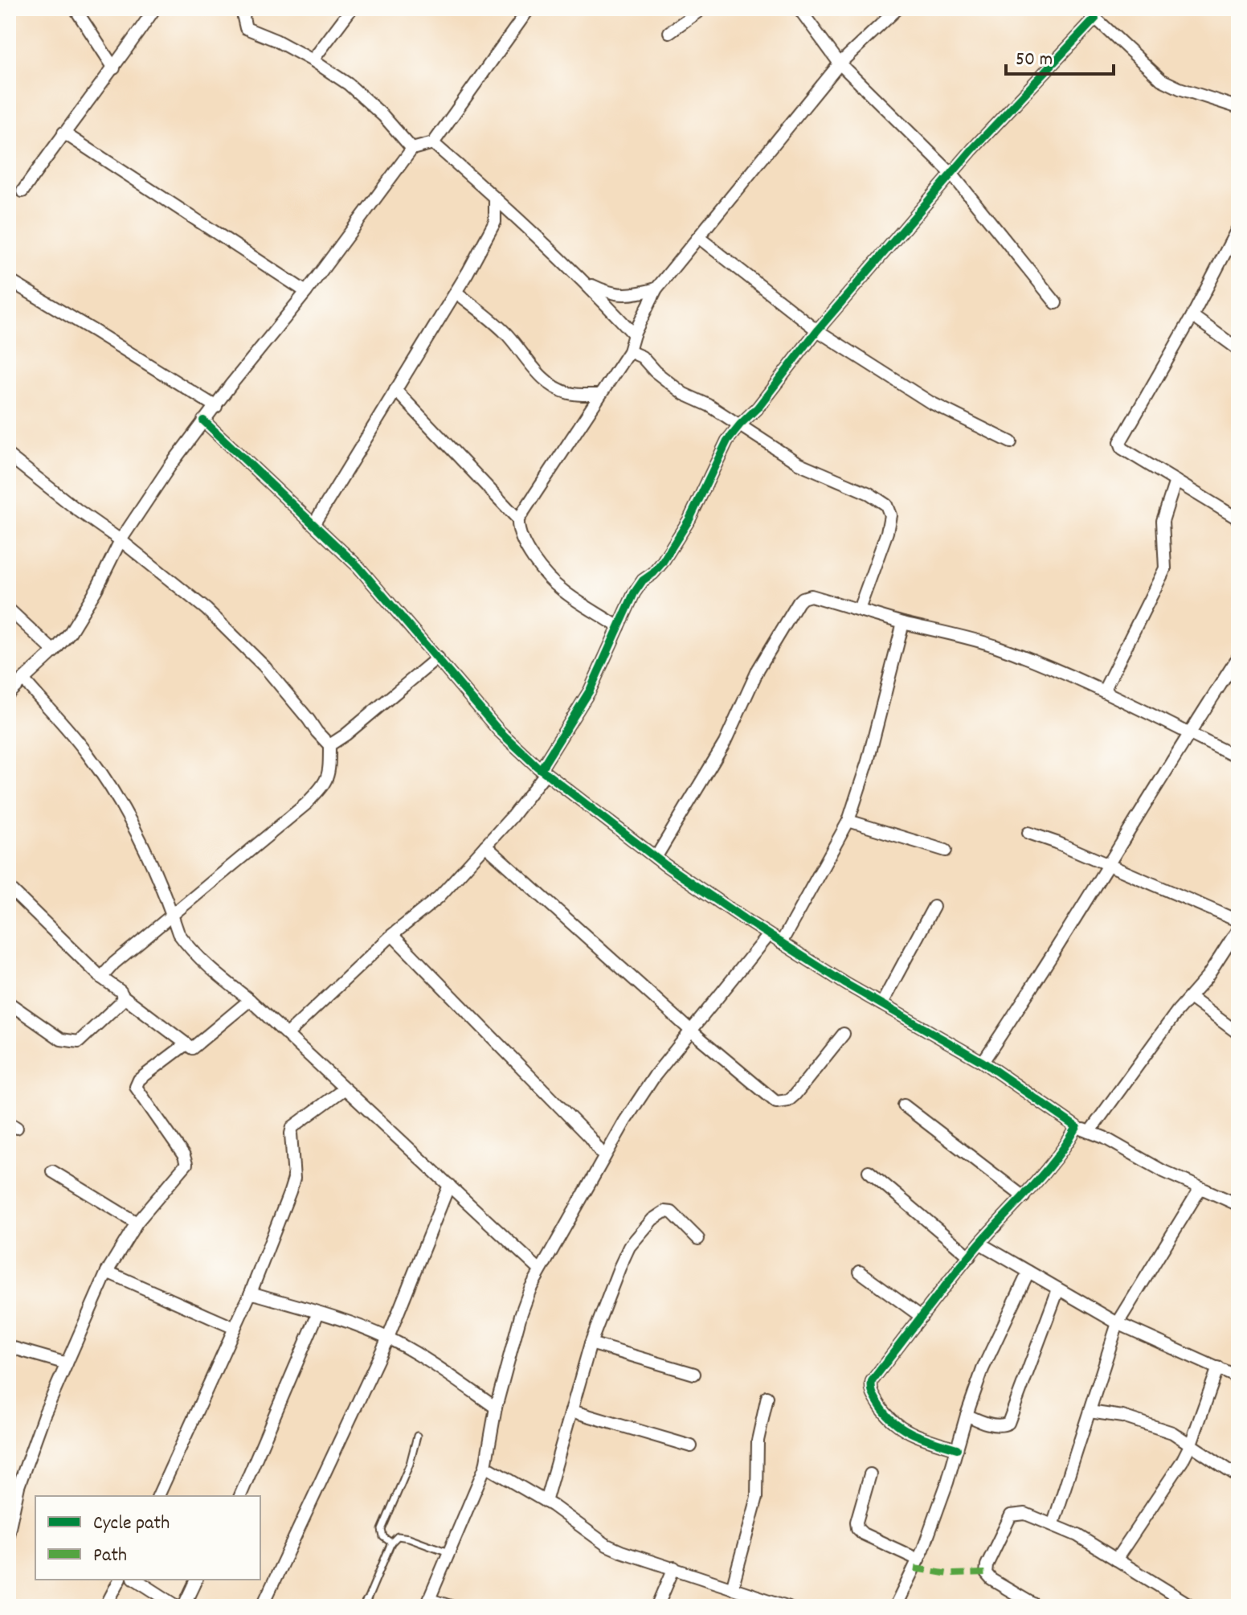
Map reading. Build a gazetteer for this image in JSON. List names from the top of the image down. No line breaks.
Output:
{"legend":["Cycle path","Path"],"scale_bar":"50 m"}
